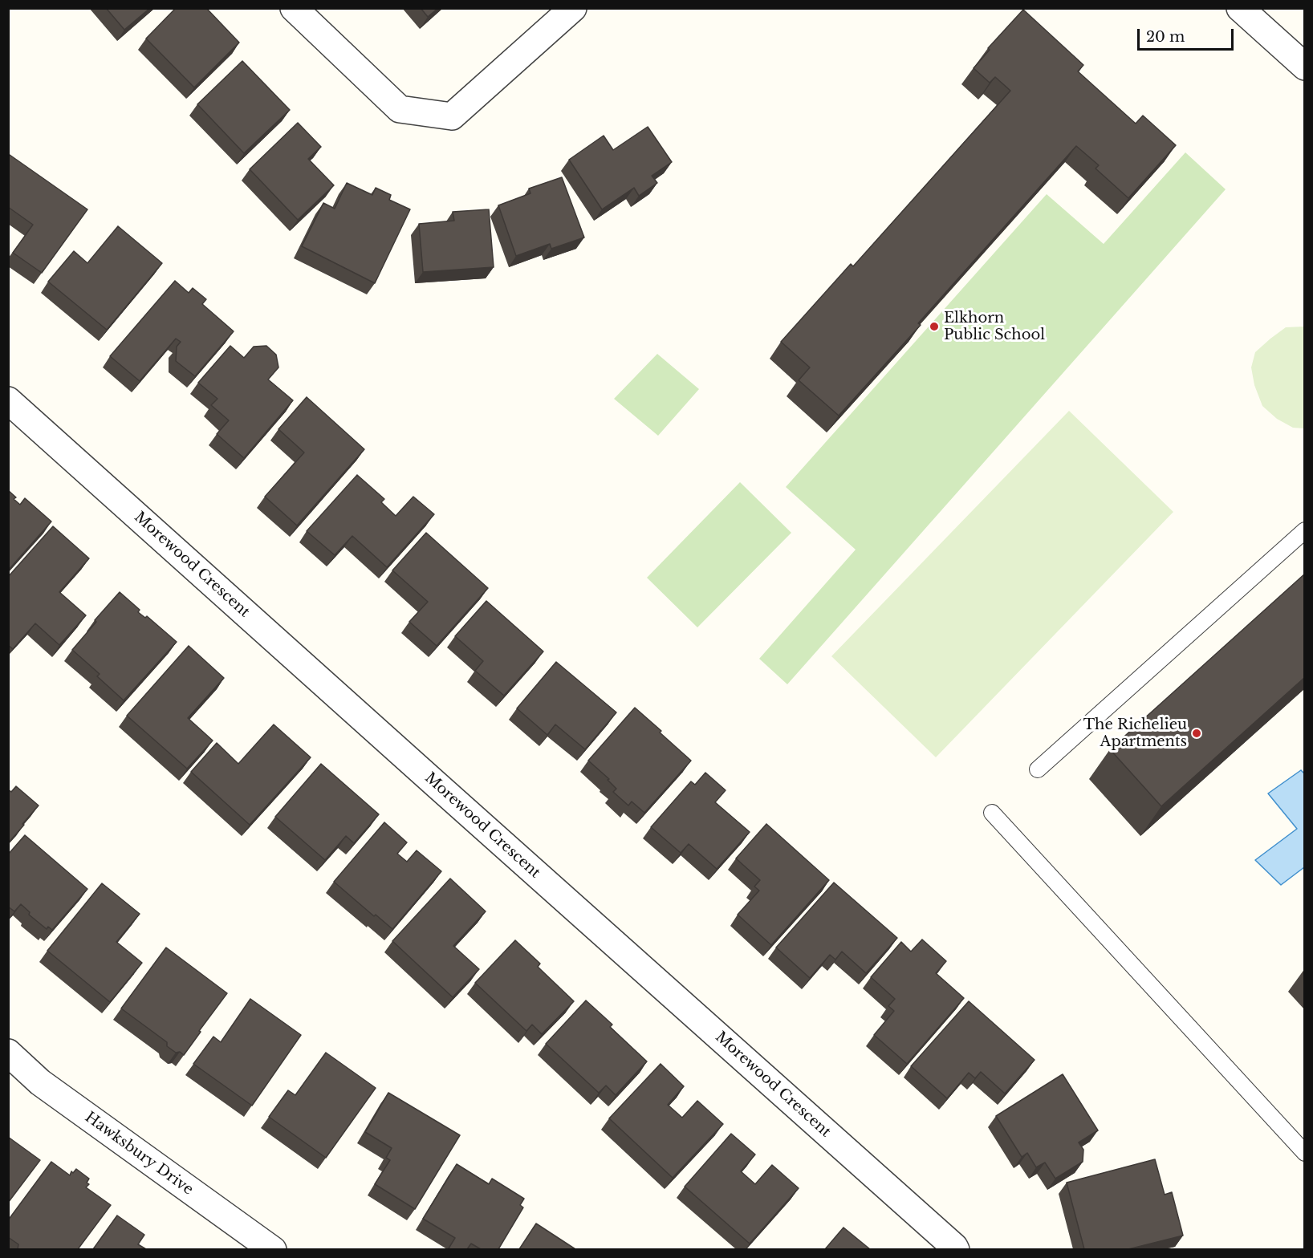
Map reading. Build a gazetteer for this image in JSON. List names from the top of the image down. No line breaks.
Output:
{"streets":{"street":["Morewood Crescent","Hawksbury Drive"]},"places":["Elkhorn Public School","The Richelieu Apartments"],"scale_bar":"20 m"}
